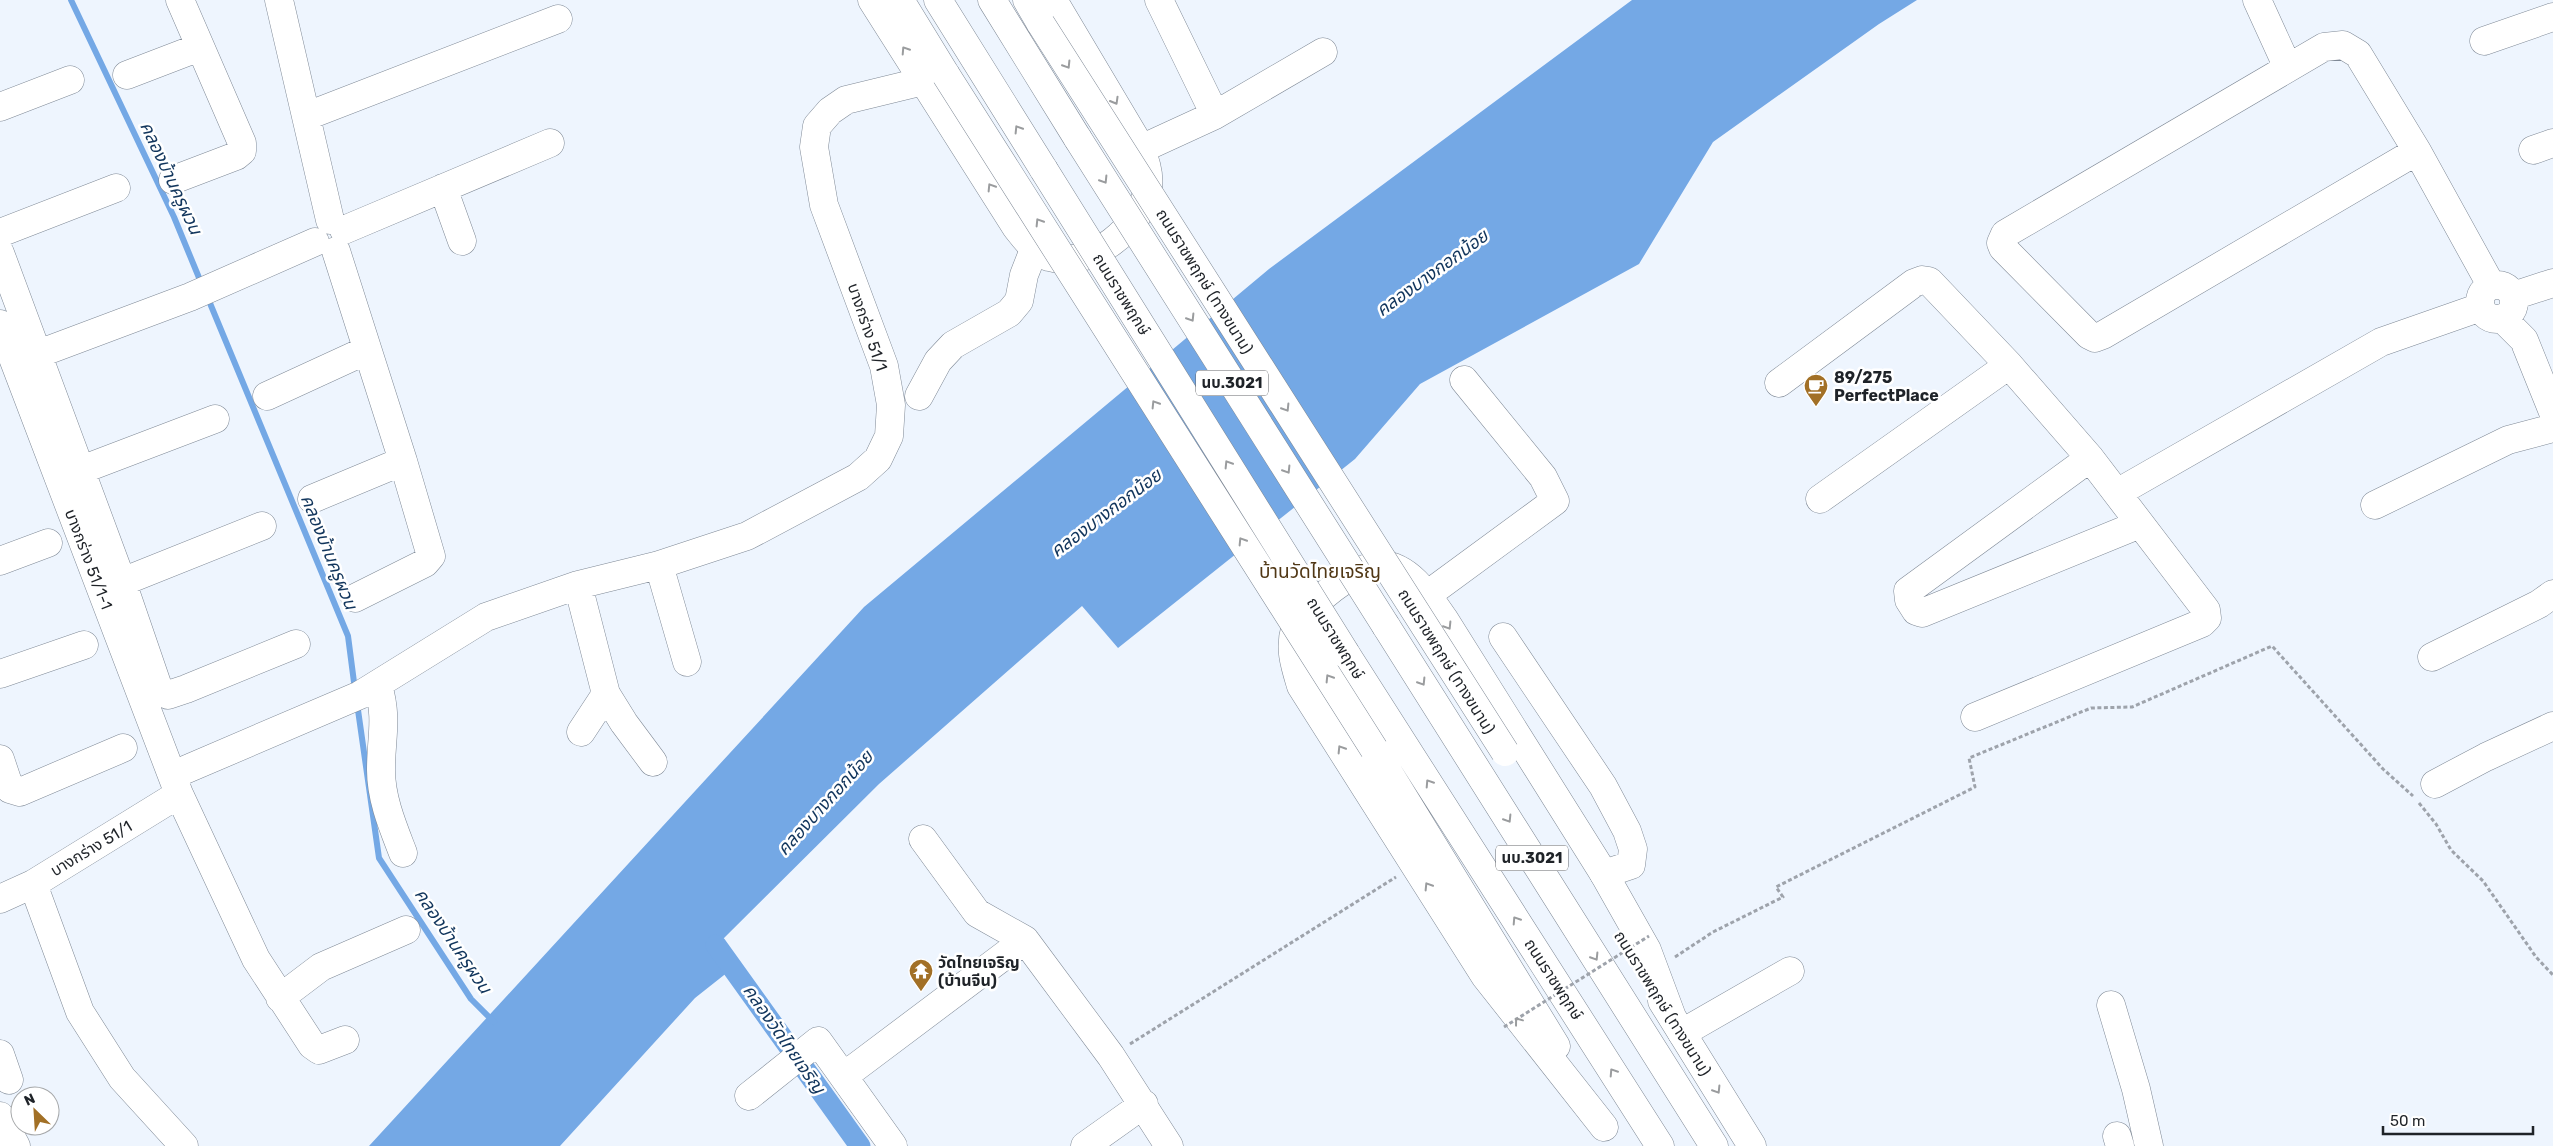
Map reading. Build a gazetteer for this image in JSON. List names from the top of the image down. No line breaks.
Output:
{"streets":{"street":["ถนนราชพฤกษ์ (ทางขนาน)","ถนนราชพฤกษ์","บางกร่าง 51/1","นบ.3021","บางกร่าง 51/1-1"]},"crossings":[["บางกร่าง 51/1","บางกร่าง 51/1-1"]],"districts":["บ้านวัดไทยเจริญ"],"water":["คลองบ้านครูผวน","คลองบางกอกน้อย","คลองวัดไทยเจริญ"],"places":{"cafe":["89/275 PerfectPlace"],"temple":["วัดไทยเจริญ (บ้านจีน)"]},"scale_bar":"50 m","north":"top left"}
